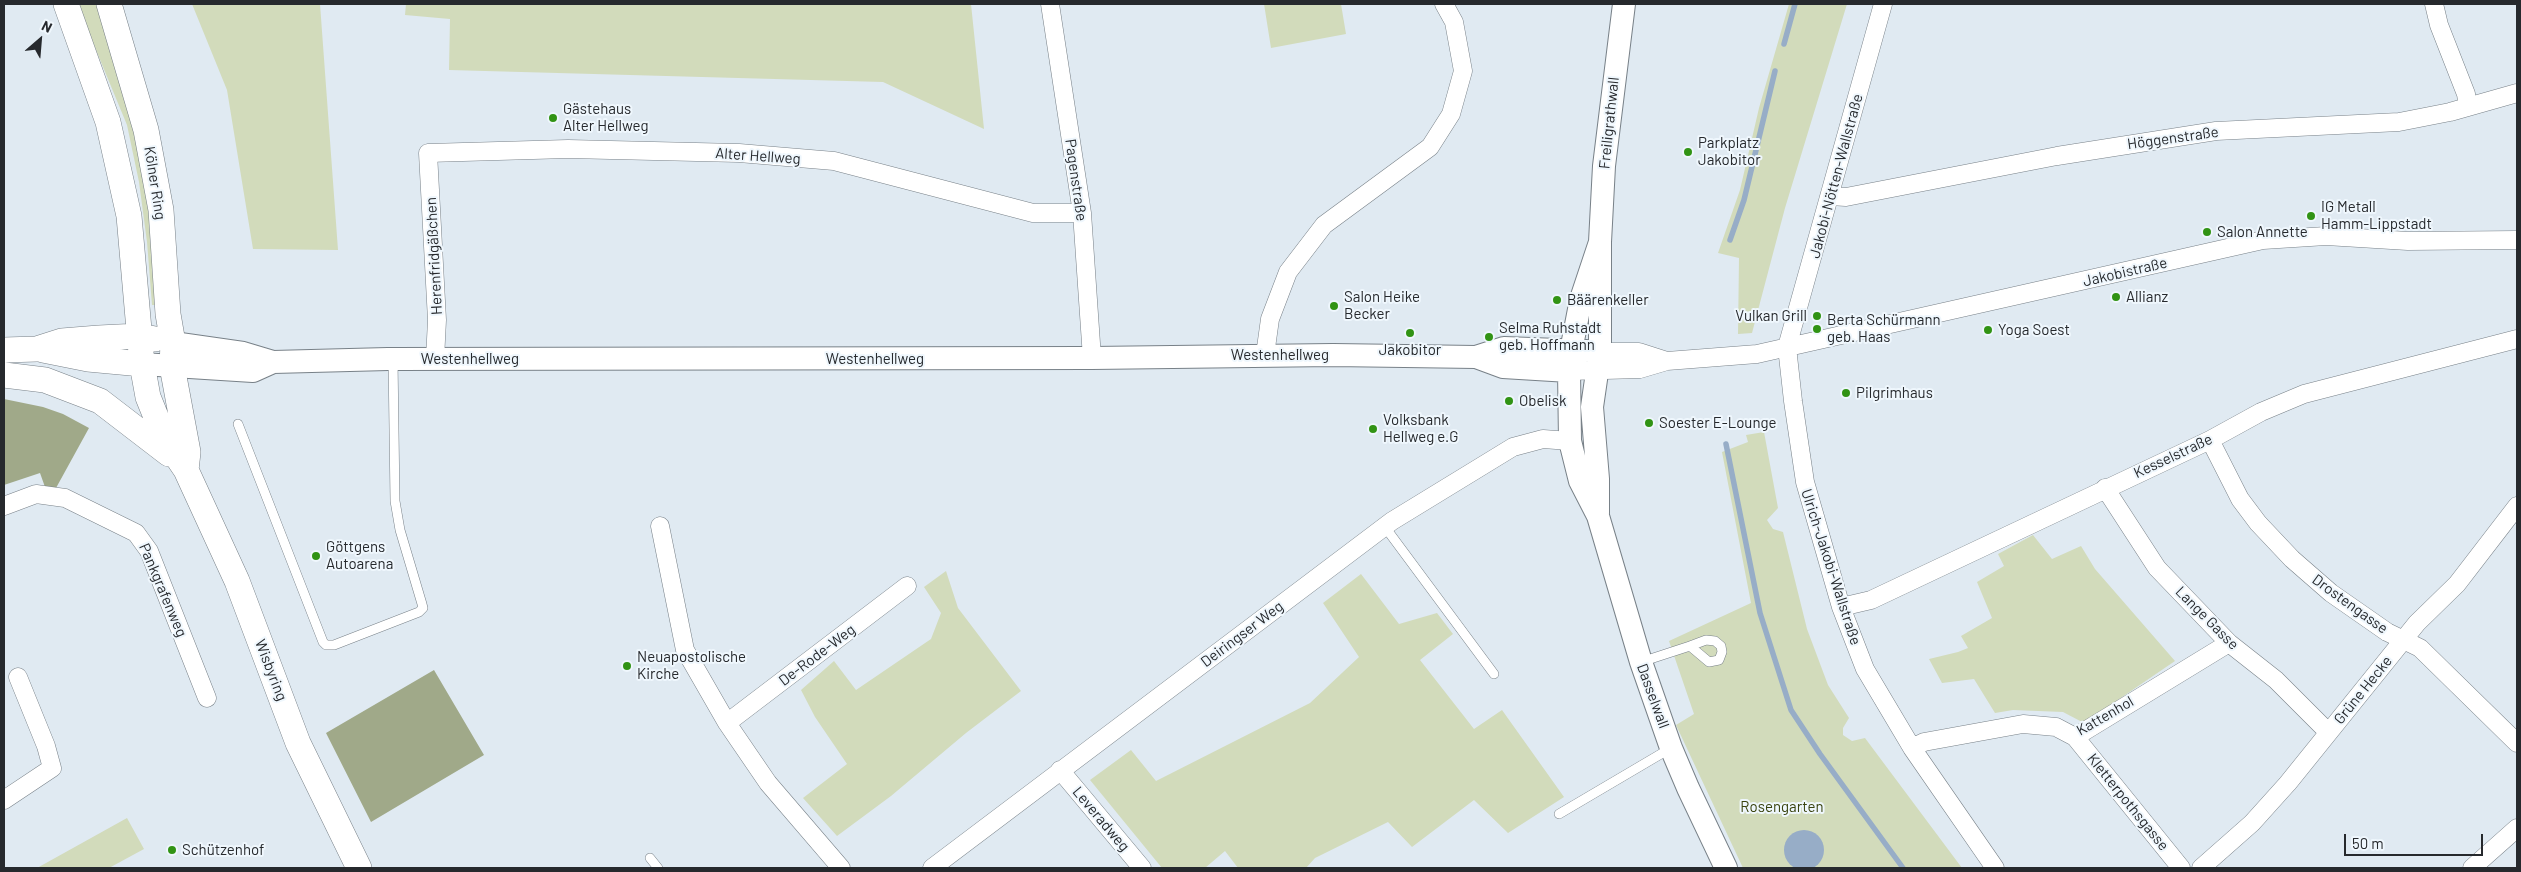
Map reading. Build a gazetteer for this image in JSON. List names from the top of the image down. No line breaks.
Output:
{"streets":{"main road":["Kölner Ring","Westenhellweg","Wisbyring"],"street":["Freiligrathwall","Höggenstraße","Alter Hellweg","Jakobi-Nötten-Wallstraße","Pagenstraße","Herenfridgäßchen","Jakobistraße","Kesselstraße","Ulrich-Jakobi-Wallstraße","Pankgrafenweg","Drostengasse","Lange Gasse","Deiringser Weg","De-Rode-Weg","Grüne Hecke","Dasselwall","Kattenhol","Kletterpothsgasse","Leveradweg"]},"crossings":[["Freiligrathwall","Jakobistraße"],["Freiligrathwall","Westenhellweg"],["Freiligrathwall","Dasselwall"],["Höggenstraße","Jakobi-Nötten-Wallstraße"],["Alter Hellweg","Pagenstraße"],["Alter Hellweg","Herenfridgäßchen"],["Jakobi-Nötten-Wallstraße","Jakobistraße"],["Jakobi-Nötten-Wallstraße","Ulrich-Jakobi-Wallstraße"],["Pagenstraße","Westenhellweg"],["Kölner Ring","Westenhellweg"],["Kölner Ring","Wisbyring"],["Herenfridgäßchen","Westenhellweg"],["Jakobistraße","Westenhellweg"],["Jakobistraße","Ulrich-Jakobi-Wallstraße"],["Jakobistraße","Dasselwall"],["Westenhellweg","Wisbyring"],["Westenhellweg","Dasselwall"],["Kesselstraße","Ulrich-Jakobi-Wallstraße"],["Kesselstraße","Drostengasse"],["Kesselstraße","Lange Gasse"],["Ulrich-Jakobi-Wallstraße","Kattenhol"],["Drostengasse","Grüne Hecke"],["Lange Gasse","Grüne Hecke"],["Lange Gasse","Kattenhol"],["Deiringser Weg","Dasselwall"],["Deiringser Weg","Leveradweg"],["Kattenhol","Kletterpothsgasse"]],"parks":["Rosengarten"],"places":["Gästehaus Alter Hellweg","Parkplatz Jakobitor","IG Metall Hamm-Lippstadt","Salon Annette","Allianz","Bäärenkeller","Salon Heike Becker","Vulkan Grill","Berta Schürmann geb. Haas","Yoga Soest","Jakobitor","Selma Ruhstadt geb. Hoffmann","Pilgrimhaus","Obelisk","Soester E-Lounge","Volksbank Hellweg e.G","Göttgens Autoarena","Neuapostolische Kirche","Schützenhof"],"scale_bar":"50 m","north":"top right"}
